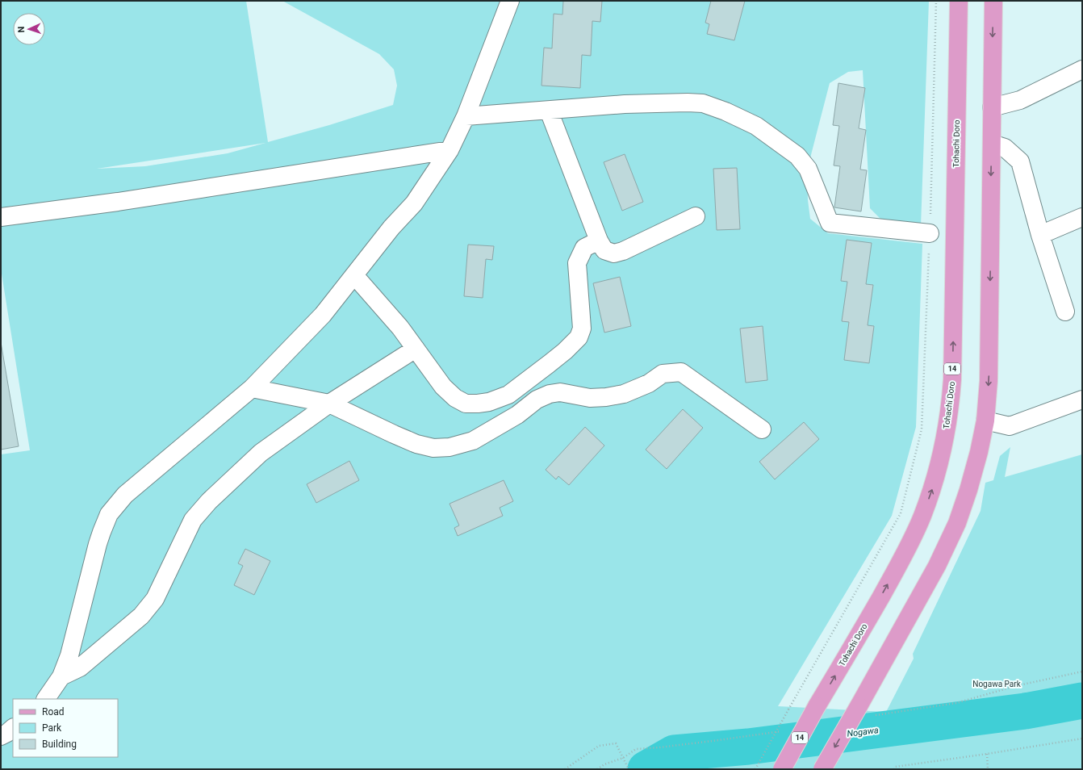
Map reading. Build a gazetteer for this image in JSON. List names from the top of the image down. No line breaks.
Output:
{"streets":{"main road":["Tohachi Doro","14"]},"water":["Nogawa"],"parks":["Nogawa Park"],"legend":["Road","Park","Building"],"north":"left"}
